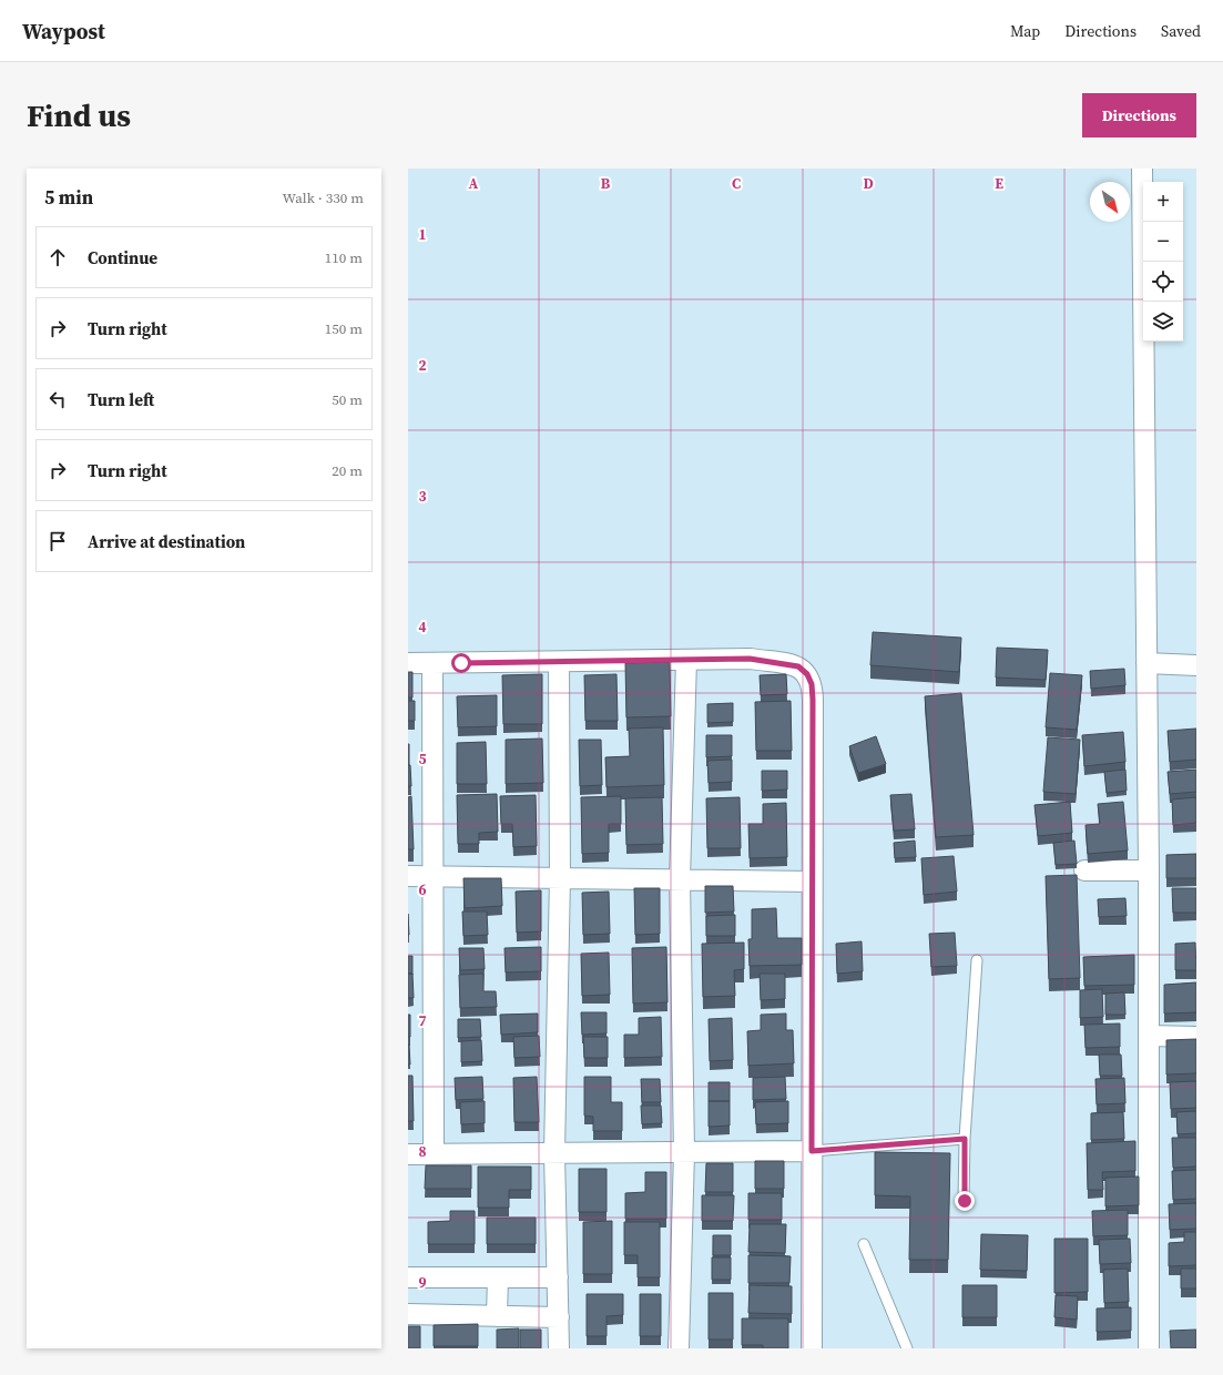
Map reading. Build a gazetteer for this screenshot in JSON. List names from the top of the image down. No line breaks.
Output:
{"north":"bottom right","page":{"header":"Waypost","nav":["Map","Directions","Saved"],"buttons":"Directions","title":"Find us","heading":["5 min","Walk · 330 m"],"map_buttons":["+","−"],"list":[["Continue","110 m"],["Turn right","150 m"],["Turn left","50 m"],["Turn right","20 m"],"Arrive at destination"]},"grid":{"columns":["A","B","C","D","E"],"rows":["1","2","3","4","5","6","7","8","9"]}}
